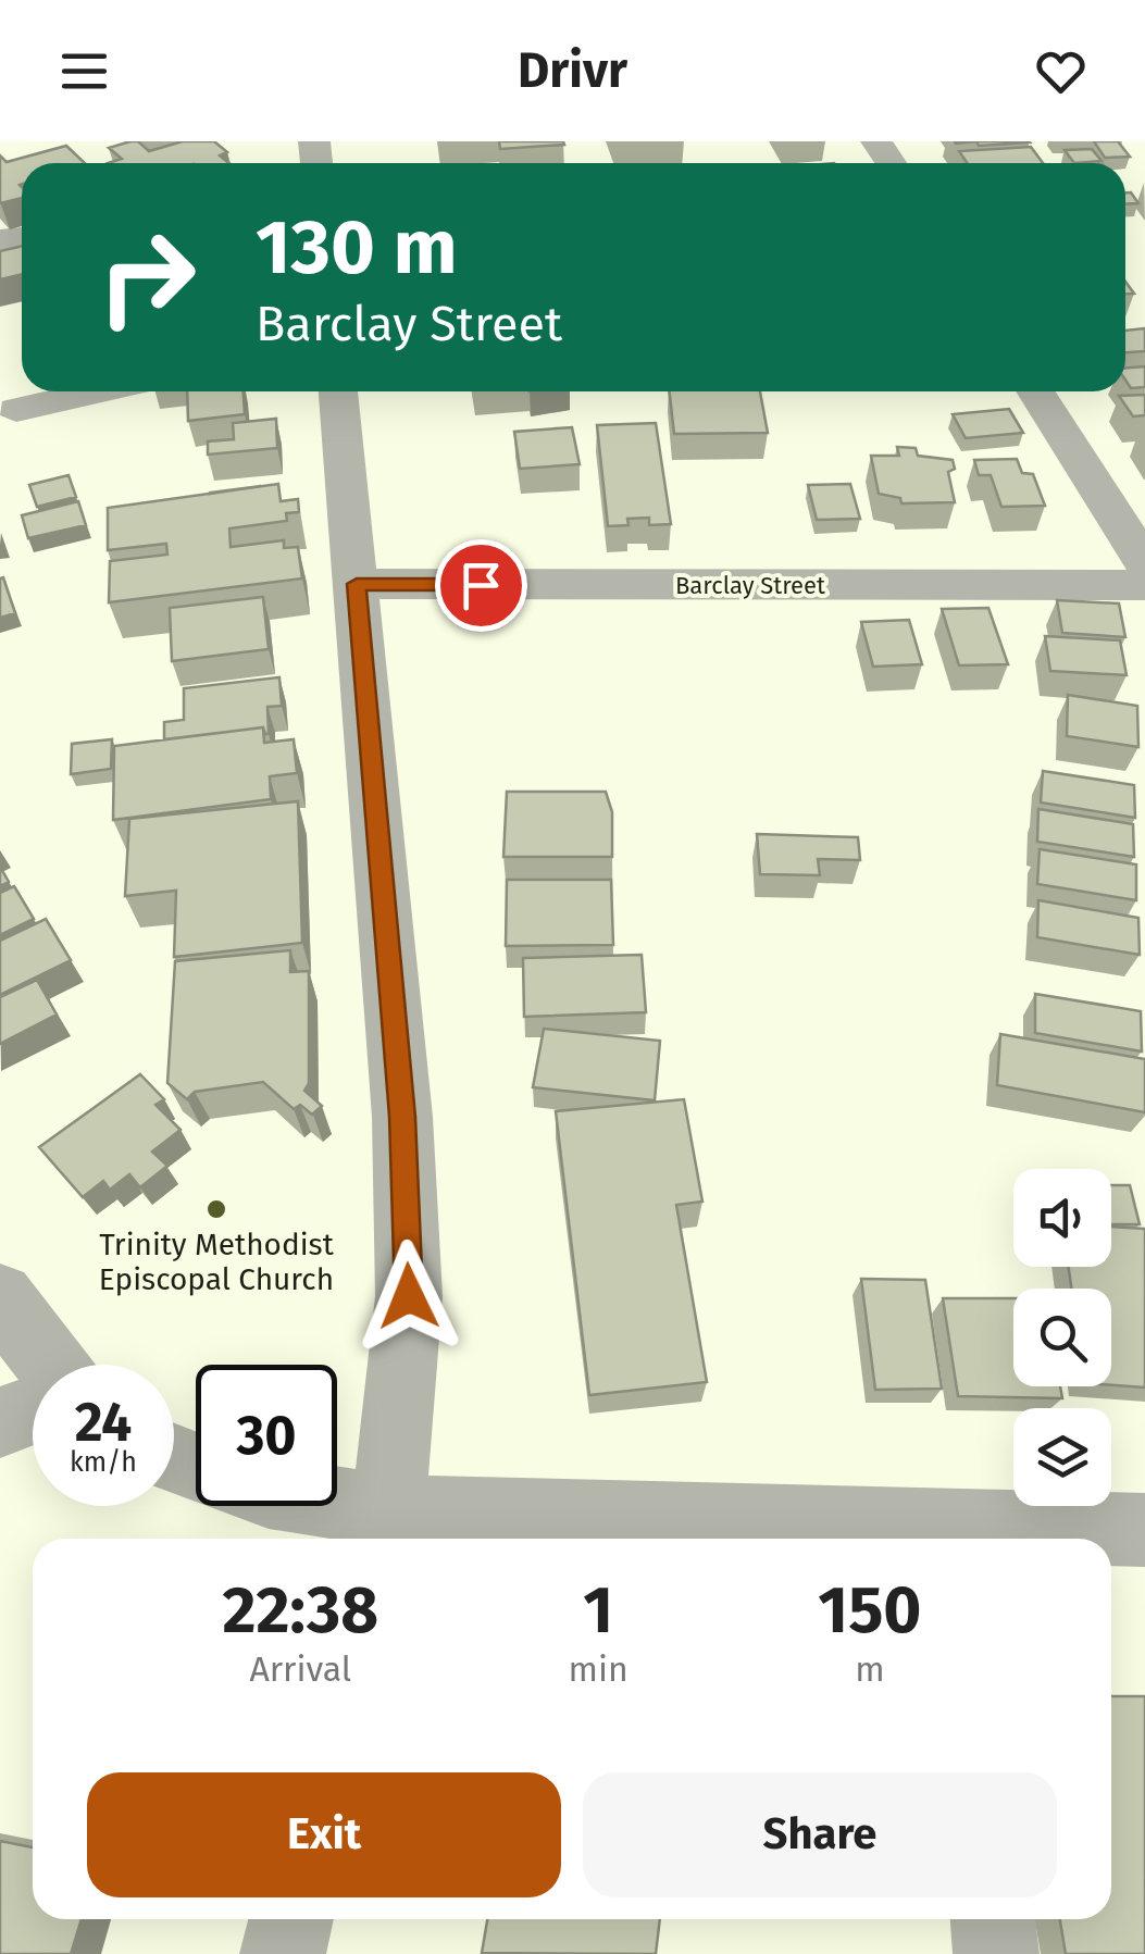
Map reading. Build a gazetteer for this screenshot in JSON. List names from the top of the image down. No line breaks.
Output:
{"streets":{"street":["Barclay Street"]},"places":["Trinity Methodist Episcopal Church"],"page":{"header":"Drivr","turn":["130 m","Barclay Street"],"speed":"24 km/h","limit":"30","eta":["22:38","Arrival","1","min","150","m"],"buttons":["Exit","Share"]}}
